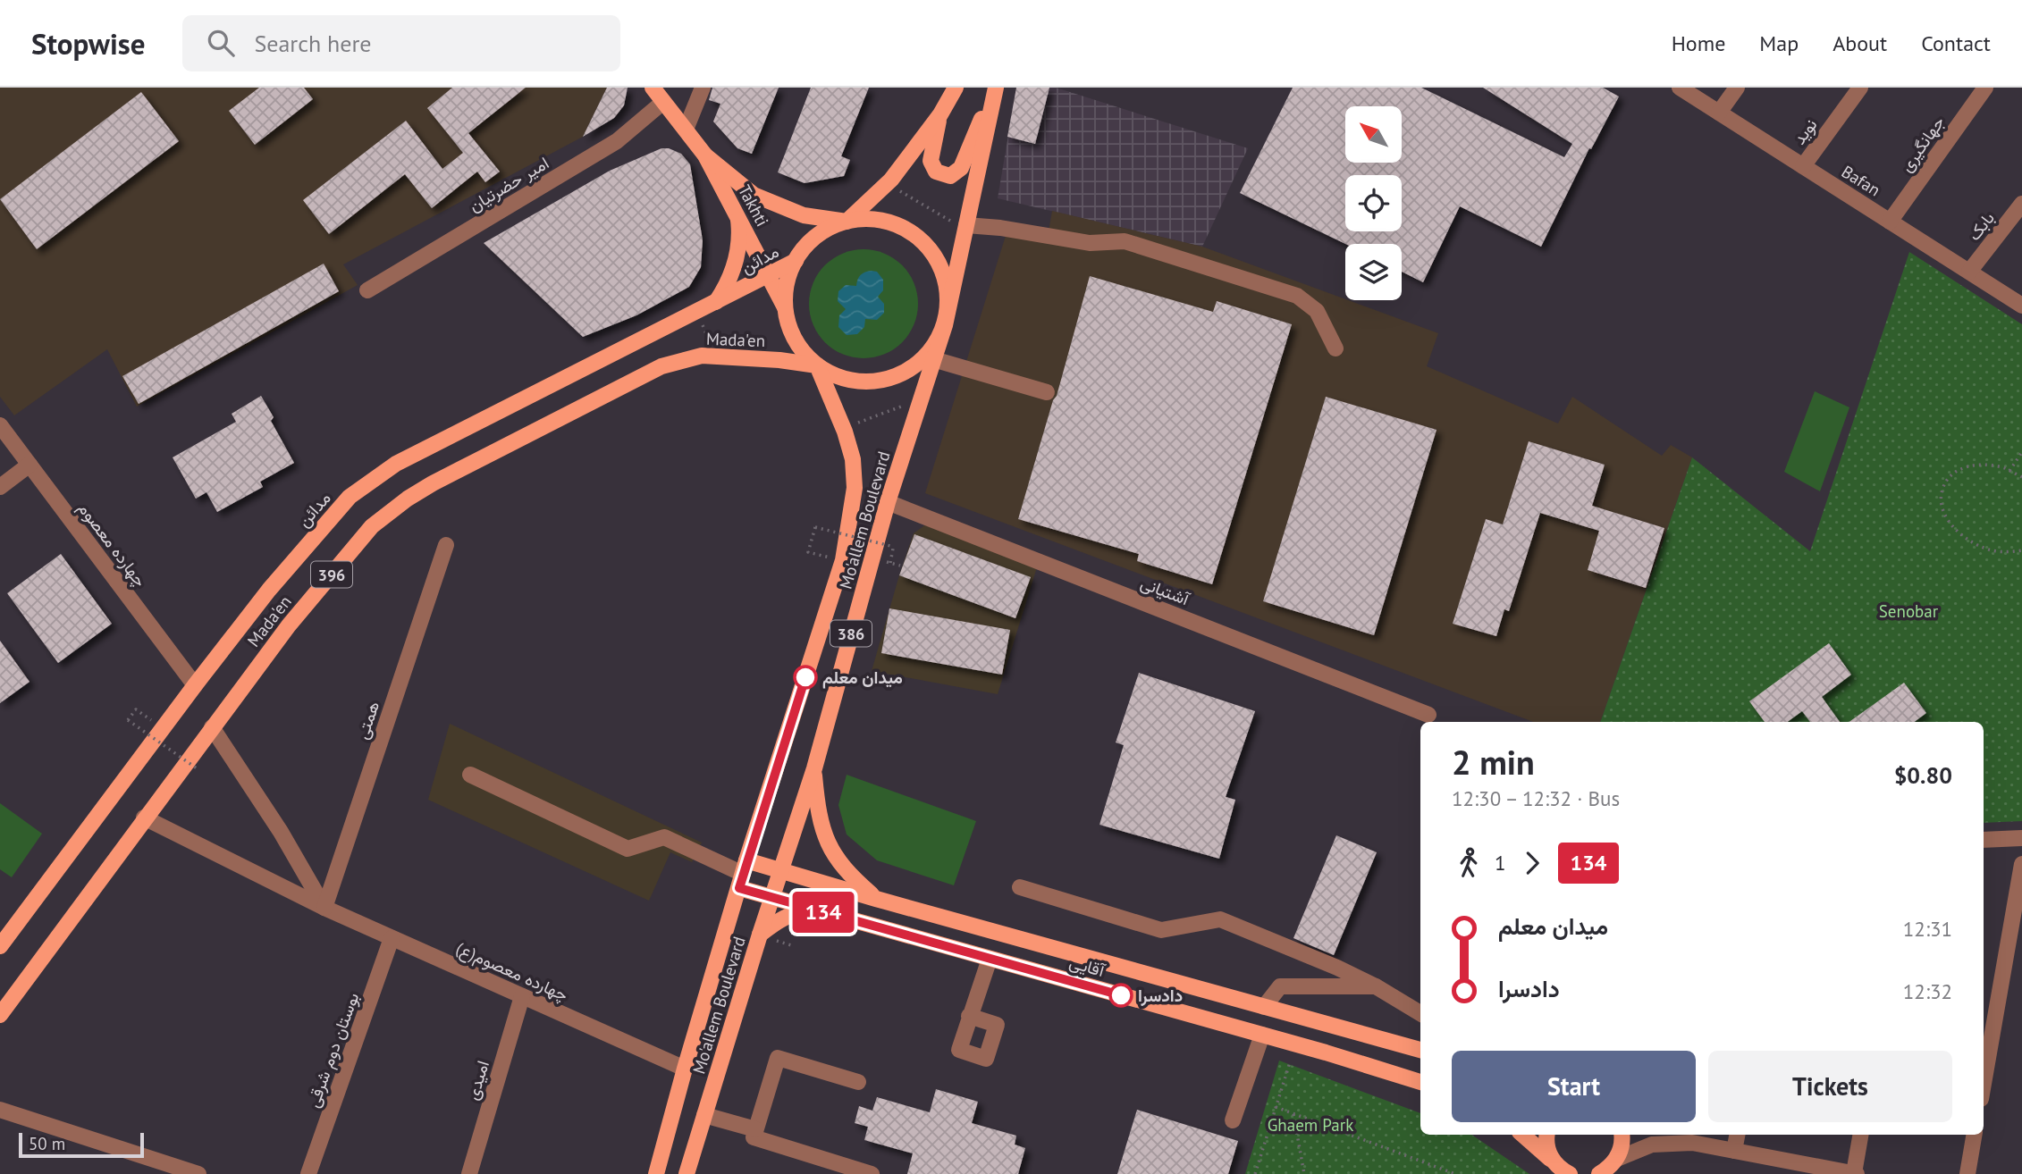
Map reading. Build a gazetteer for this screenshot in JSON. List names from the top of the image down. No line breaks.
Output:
{"streets":{"main road":["Takhti","مدائن","Mada'en","Mo'allem Boulevard","396","386","آقایی"],"street":["نوید","جهانگیری","Bafan","امیر حضرتیان","بابک","چهارده معصوم","آشتیانی","همتی","چهارده معصوم(ع)","بوستان دوم شرقی","امیدی"]},"crossings":[["نوید","Bafan"],["جهانگیری","Bafan"],["Bafan","بابک"],["امیر حضرتیان","Takhti"],["Takhti","مدائن"],["Takhti","Mada'en"],["Takhti","Mo'allem Boulevard"],["مدائن","Mada'en"],["مدائن","Mo'allem Boulevard"],["مدائن","چهارده معصوم"],["Mada'en","Mo'allem Boulevard"],["Mada'en","چهارده معصوم(ع)"],["Mo'allem Boulevard","آشتیانی"],["Mo'allem Boulevard","آقایی"],["Mo'allem Boulevard","چهارده معصوم(ع)"],["همتی","چهارده معصوم(ع)"],["چهارده معصوم(ع)","بوستان دوم شرقی"],["چهارده معصوم(ع)","امیدی"]],"parks":["Senobar","Ghaem Park"],"places":["میدان معلم","دادسرا"],"lines":["bus line 134"],"scale_bar":"50 m","north":"top left","page":{"header":"Stopwise","search":"Search here","nav":["Home","Map","About","Contact"],"on_map":"134","heading":["2 min","12:30 – 12:32 · Bus","$0.80"],"legs":["1","134"],"list":[{"name":"میدان معلم","value":"12:31"},{"name":"دادسرا","value":"12:32"}],"buttons":["Start","Tickets"],"scale":"50 m"}}
